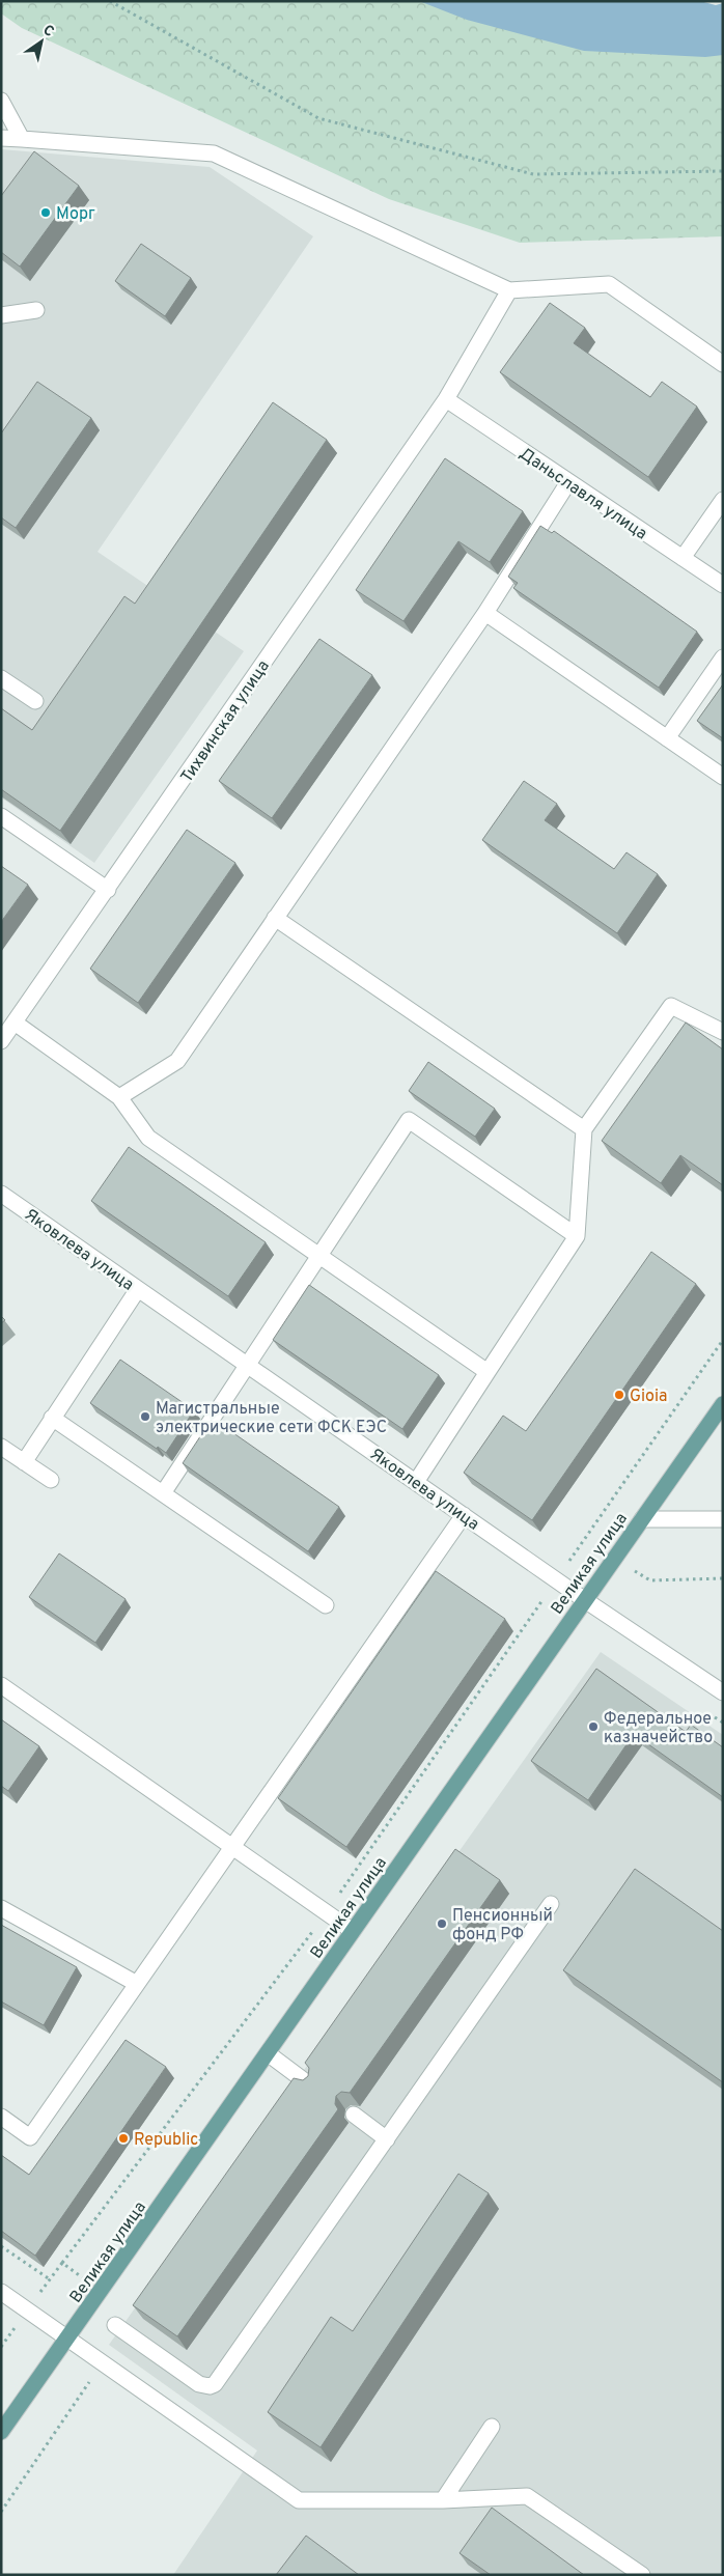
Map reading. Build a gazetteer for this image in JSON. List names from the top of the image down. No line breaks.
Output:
{"streets":{"main road":["Великая улица"],"street":["Даньславля улица","Тихвинская улица","Яковлева улица"]},"crossings":[["Даньславля улица","Тихвинская улица"],["Яковлева улица","Великая улица"]],"places":["Морг","Gioia","Магистральные электрические сети ФСК ЕЭС","Федеральное казначейство","Пенсионный фонд РФ","Republic"],"north":"top right"}
